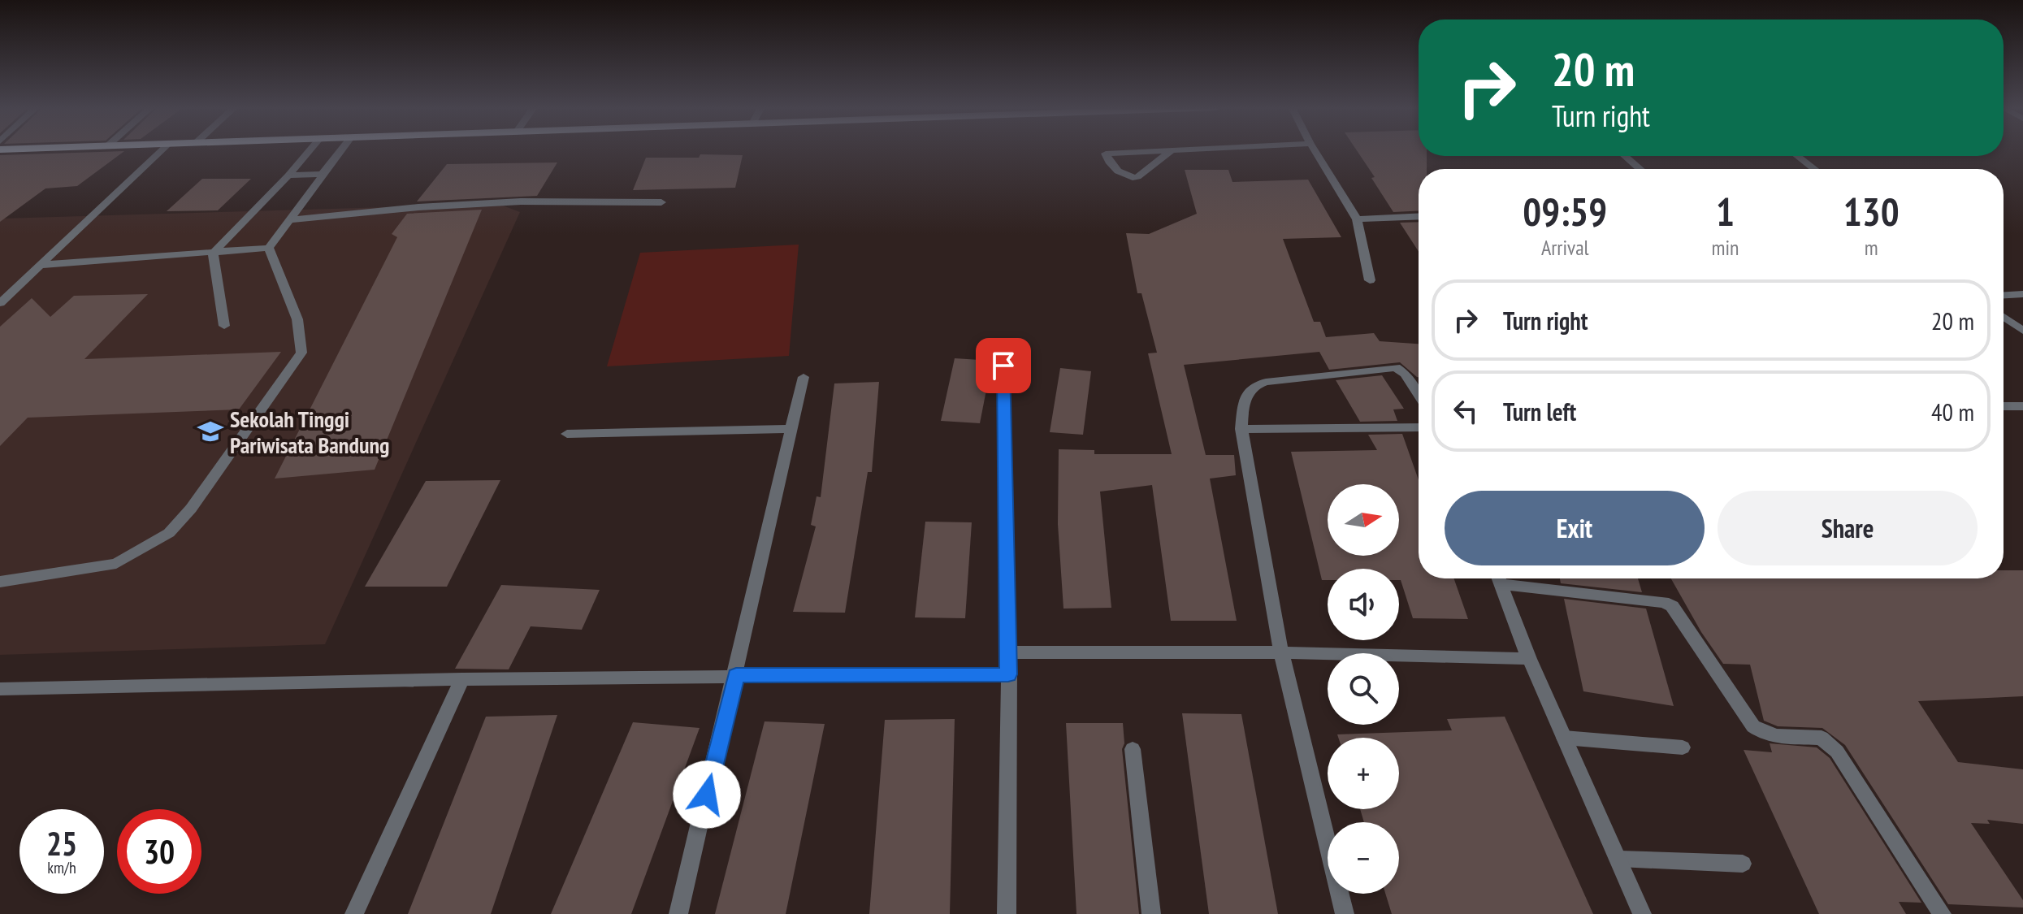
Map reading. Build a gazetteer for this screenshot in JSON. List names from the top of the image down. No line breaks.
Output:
{"places":{"school or university":["Sekolah Tinggi Pariwisata Bandung"]},"north":"right","page":{"turn":["20 m","Turn right"],"eta":["09:59","Arrival","1","min","130","m"],"list":[{"name":"Turn right","value":"20 m"},{"name":"Turn left","value":"40 m"}],"buttons":["Exit","Share"],"map_buttons":["+","−"],"speed":"25 km/h","limit":"30"}}
